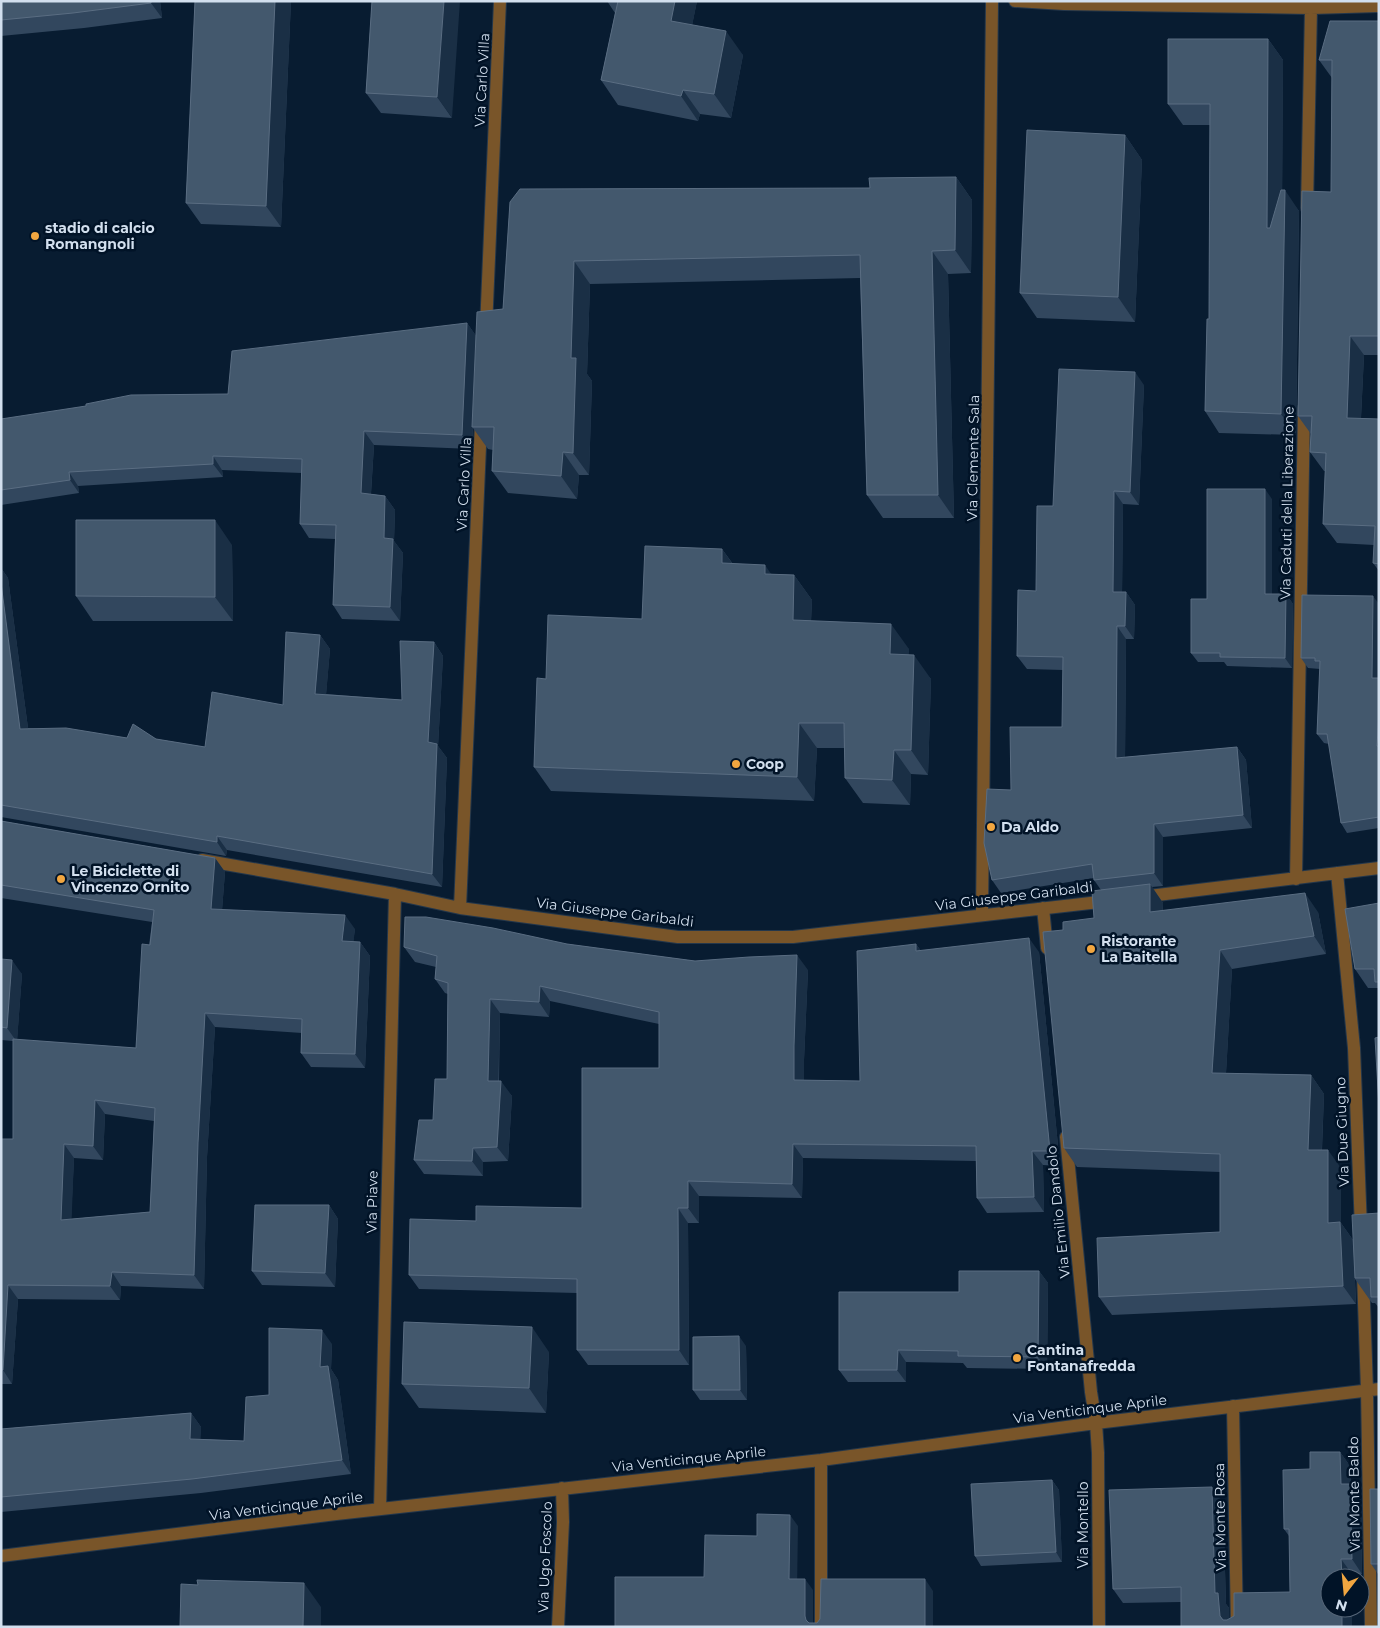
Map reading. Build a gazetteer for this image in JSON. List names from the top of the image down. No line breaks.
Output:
{"streets":{"street":["Via Carlo Villa","Via Clemente Sala","Via Caduti della Liberazione","Via Giuseppe Garibaldi","Via Due Giugno","Via Piave","Via Emilio Dandolo","Via Venticinque Aprile","Via Monte Baldo","Via Monte Rosa","Via Montello","Via Ugo Foscolo"]},"crossings":[["Via Carlo Villa","Via Giuseppe Garibaldi"],["Via Clemente Sala","Via Giuseppe Garibaldi"],["Via Caduti della Liberazione","Via Giuseppe Garibaldi"],["Via Giuseppe Garibaldi","Via Due Giugno"],["Via Giuseppe Garibaldi","Via Piave"],["Via Piave","Via Venticinque Aprile"],["Via Emilio Dandolo","Via Venticinque Aprile"],["Via Emilio Dandolo","Via Montello"],["Via Venticinque Aprile","Via Monte Baldo"],["Via Venticinque Aprile","Via Monte Rosa"],["Via Venticinque Aprile","Via Montello"],["Via Venticinque Aprile","Via Ugo Foscolo"]],"places":["stadio di calcio Romangnoli","Coop","Da Aldo","Le Biciclette di Vincenzo Ornito","Ristorante La Baitella","Cantina Fontanafredda"],"north":"bottom"}
